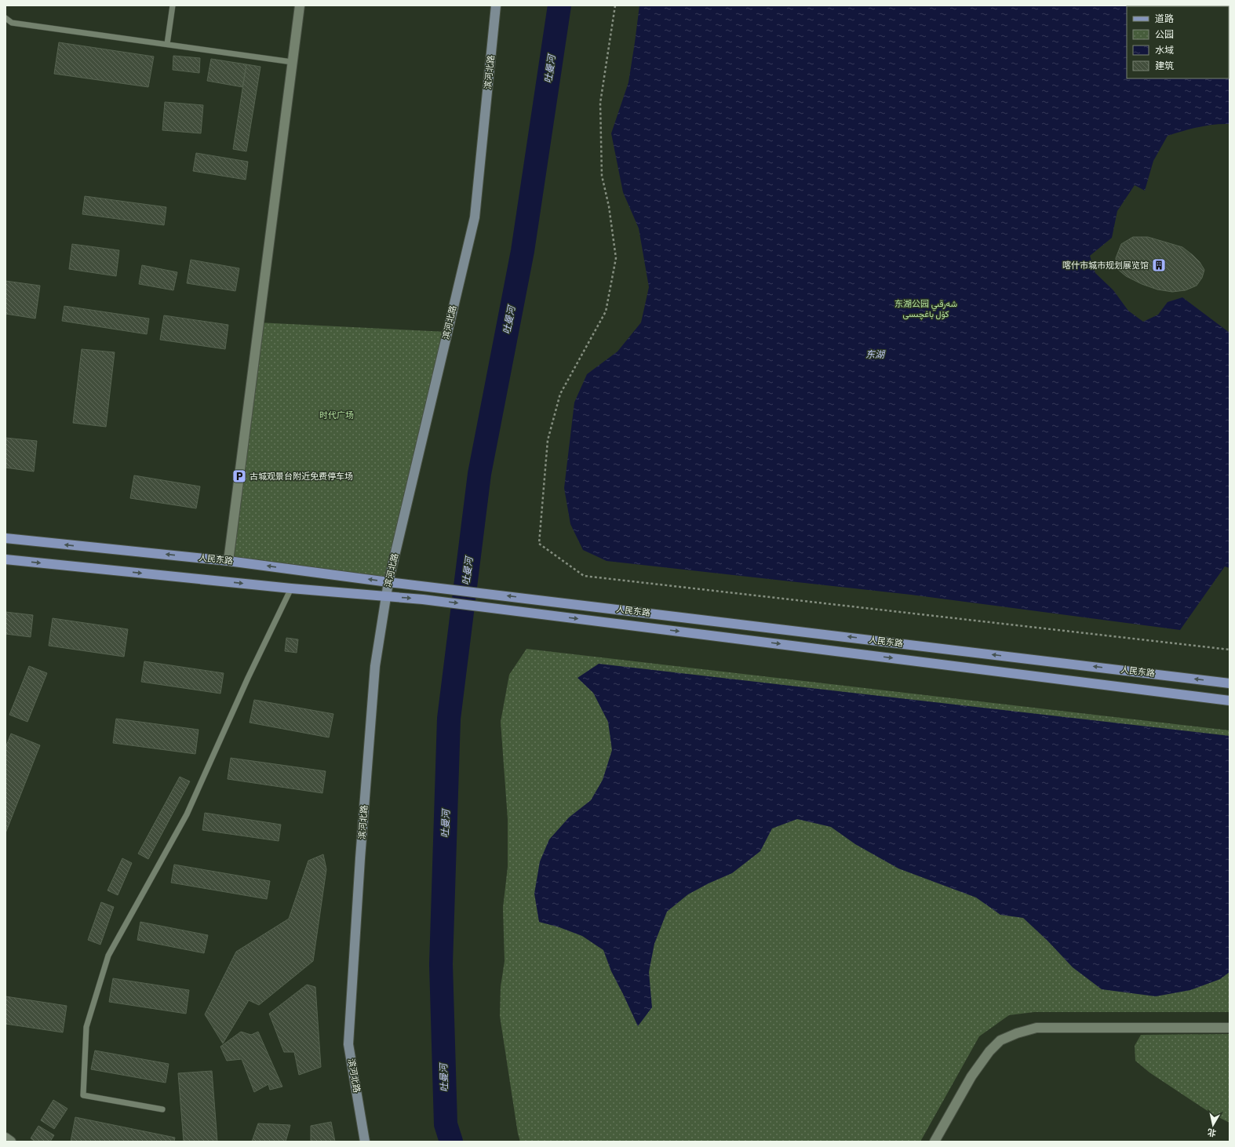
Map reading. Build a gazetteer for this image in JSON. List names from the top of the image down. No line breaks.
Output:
{"streets":{"main road":["滨河北路","人民东路"]},"crossings":[["滨河北路","人民东路"]],"water":["吐曼河","东湖"],"parks":["东湖公园 شەرقىي كۆل باغچىسى","时代广场"],"places":{"building":["喀什市城市规划展览馆"],"parking":["古城观景台附近免费停车场"]},"legend":["道路","公园","水域","建筑"],"north":"bottom"}
